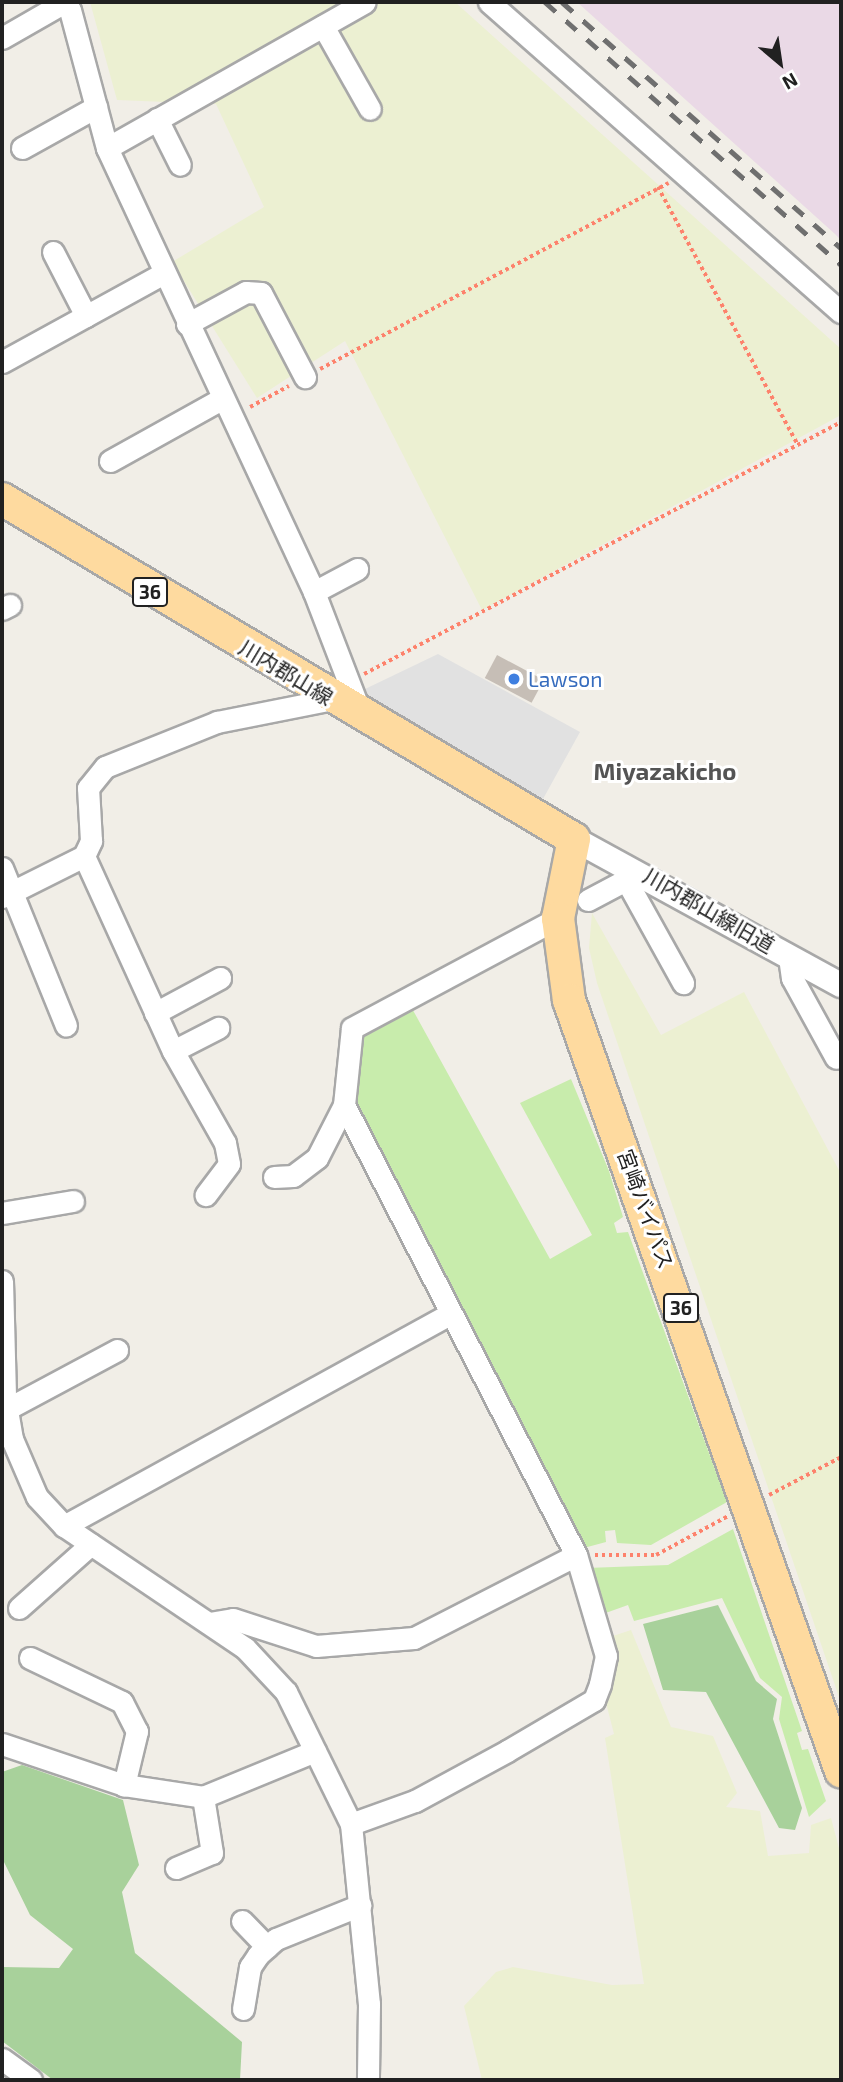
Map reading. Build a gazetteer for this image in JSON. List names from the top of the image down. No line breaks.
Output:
{"streets":{"main road":["36","川内郡山線","宮崎バイパス"],"street":["川内郡山線旧道"]},"crossings":[["川内郡山線","川内郡山線旧道"],["川内郡山線","宮崎バイパス"],["川内郡山線旧道","宮崎バイパス"]],"districts":["Miyazakicho"],"places":["Lawson"],"north":"bottom right"}
